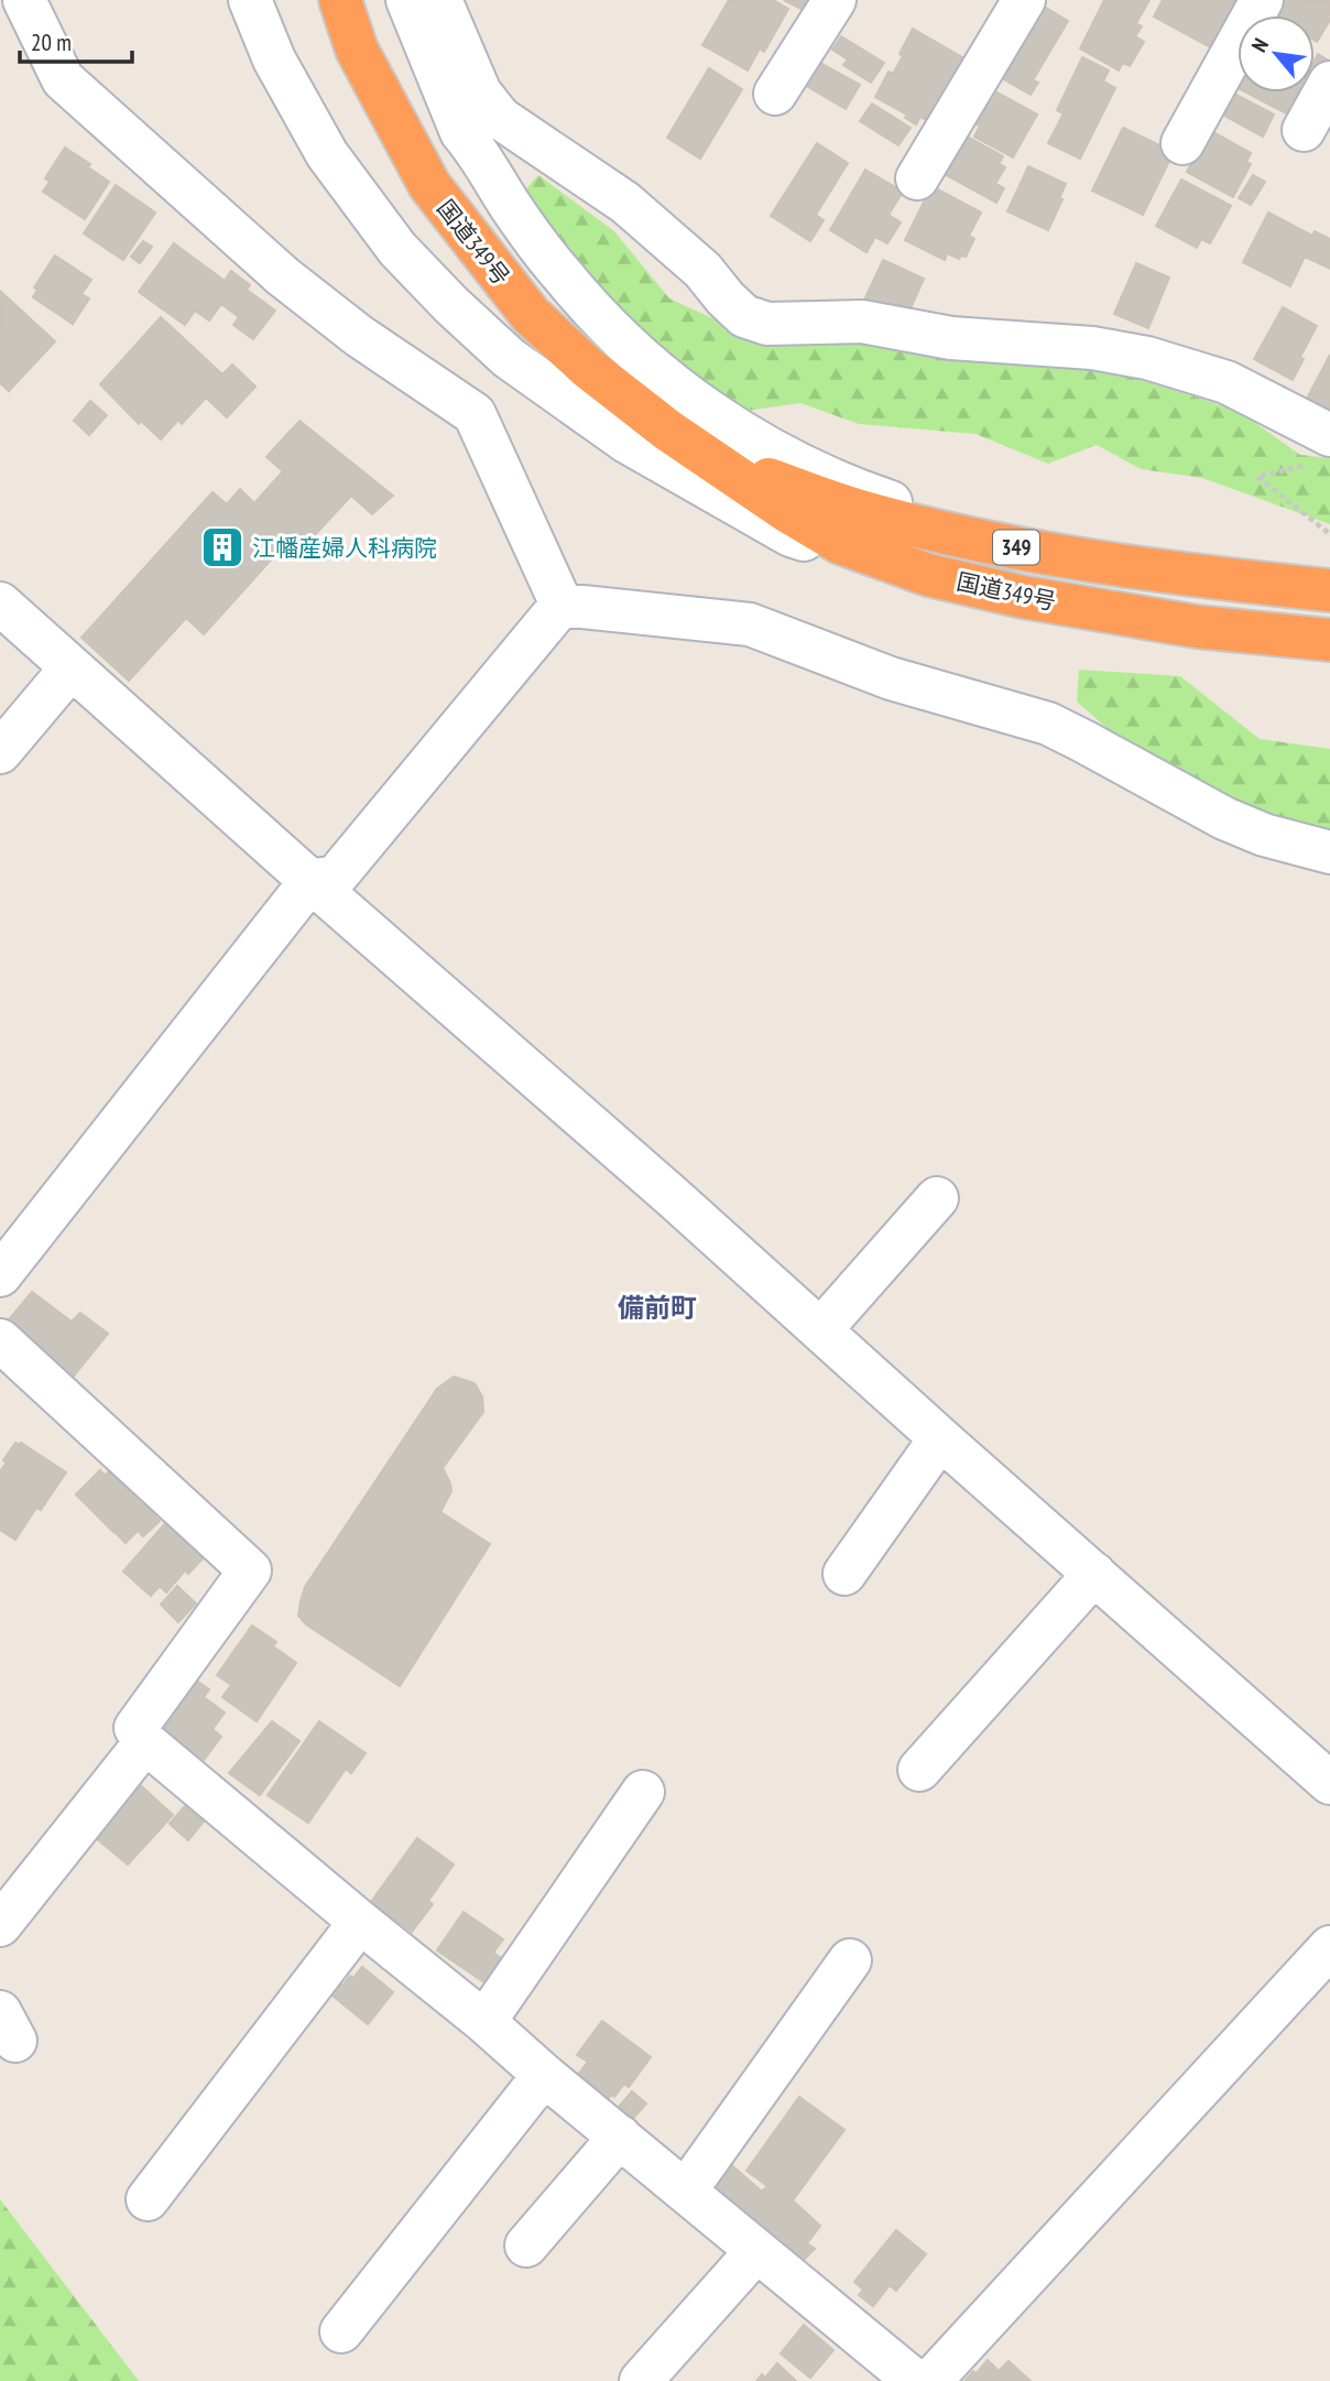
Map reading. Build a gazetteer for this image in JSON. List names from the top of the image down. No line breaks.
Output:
{"streets":{"highway":["国道349号","349"]},"districts":["備前町"],"places":{"building":["江幡産婦人科病院"]},"scale_bar":"20 m","north":"top left"}
